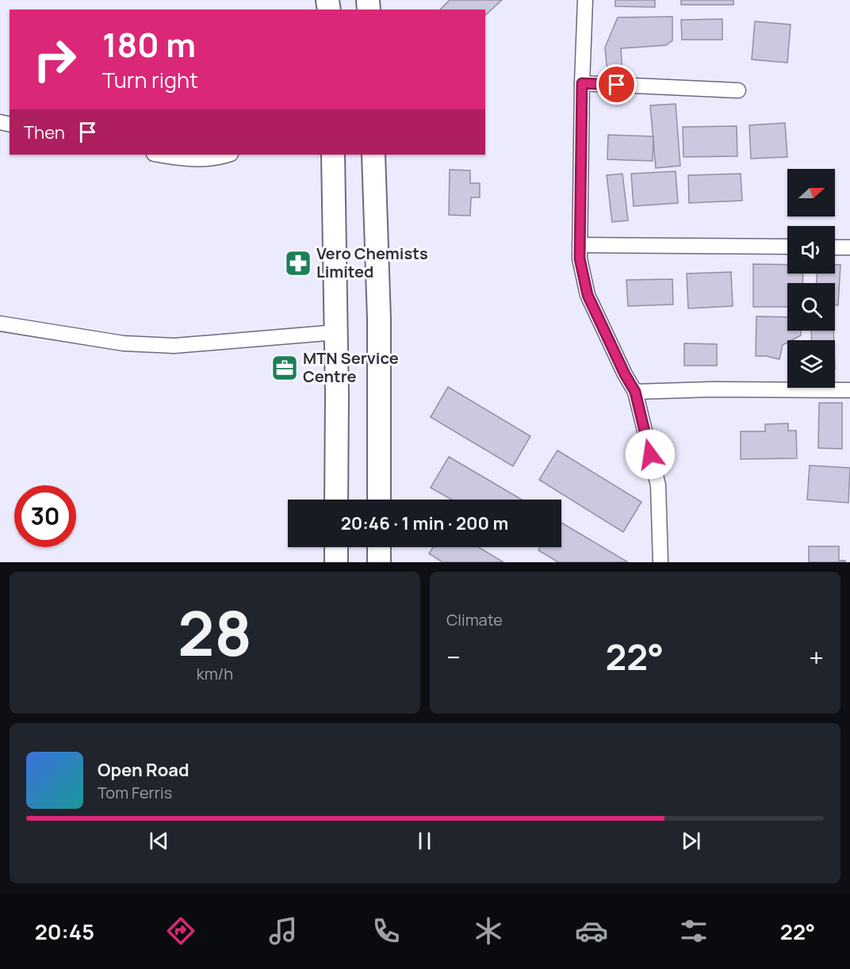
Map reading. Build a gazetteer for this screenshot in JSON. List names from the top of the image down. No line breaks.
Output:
{"places":{"pharmacy":["Vero Chemists Limited"],"office":["MTN Service Centre"]},"north":"right","page":{"turn":["180 m","Turn right"],"then":"Then","limit":"30","trip":"20:46 · 1 min · 200 m","tile":[["28","km/h"],"Climate"],"heat":["−","22°","+"],"song":["Open Road","Tom Ferris"],"tabs":["20:45","22°"]}}
